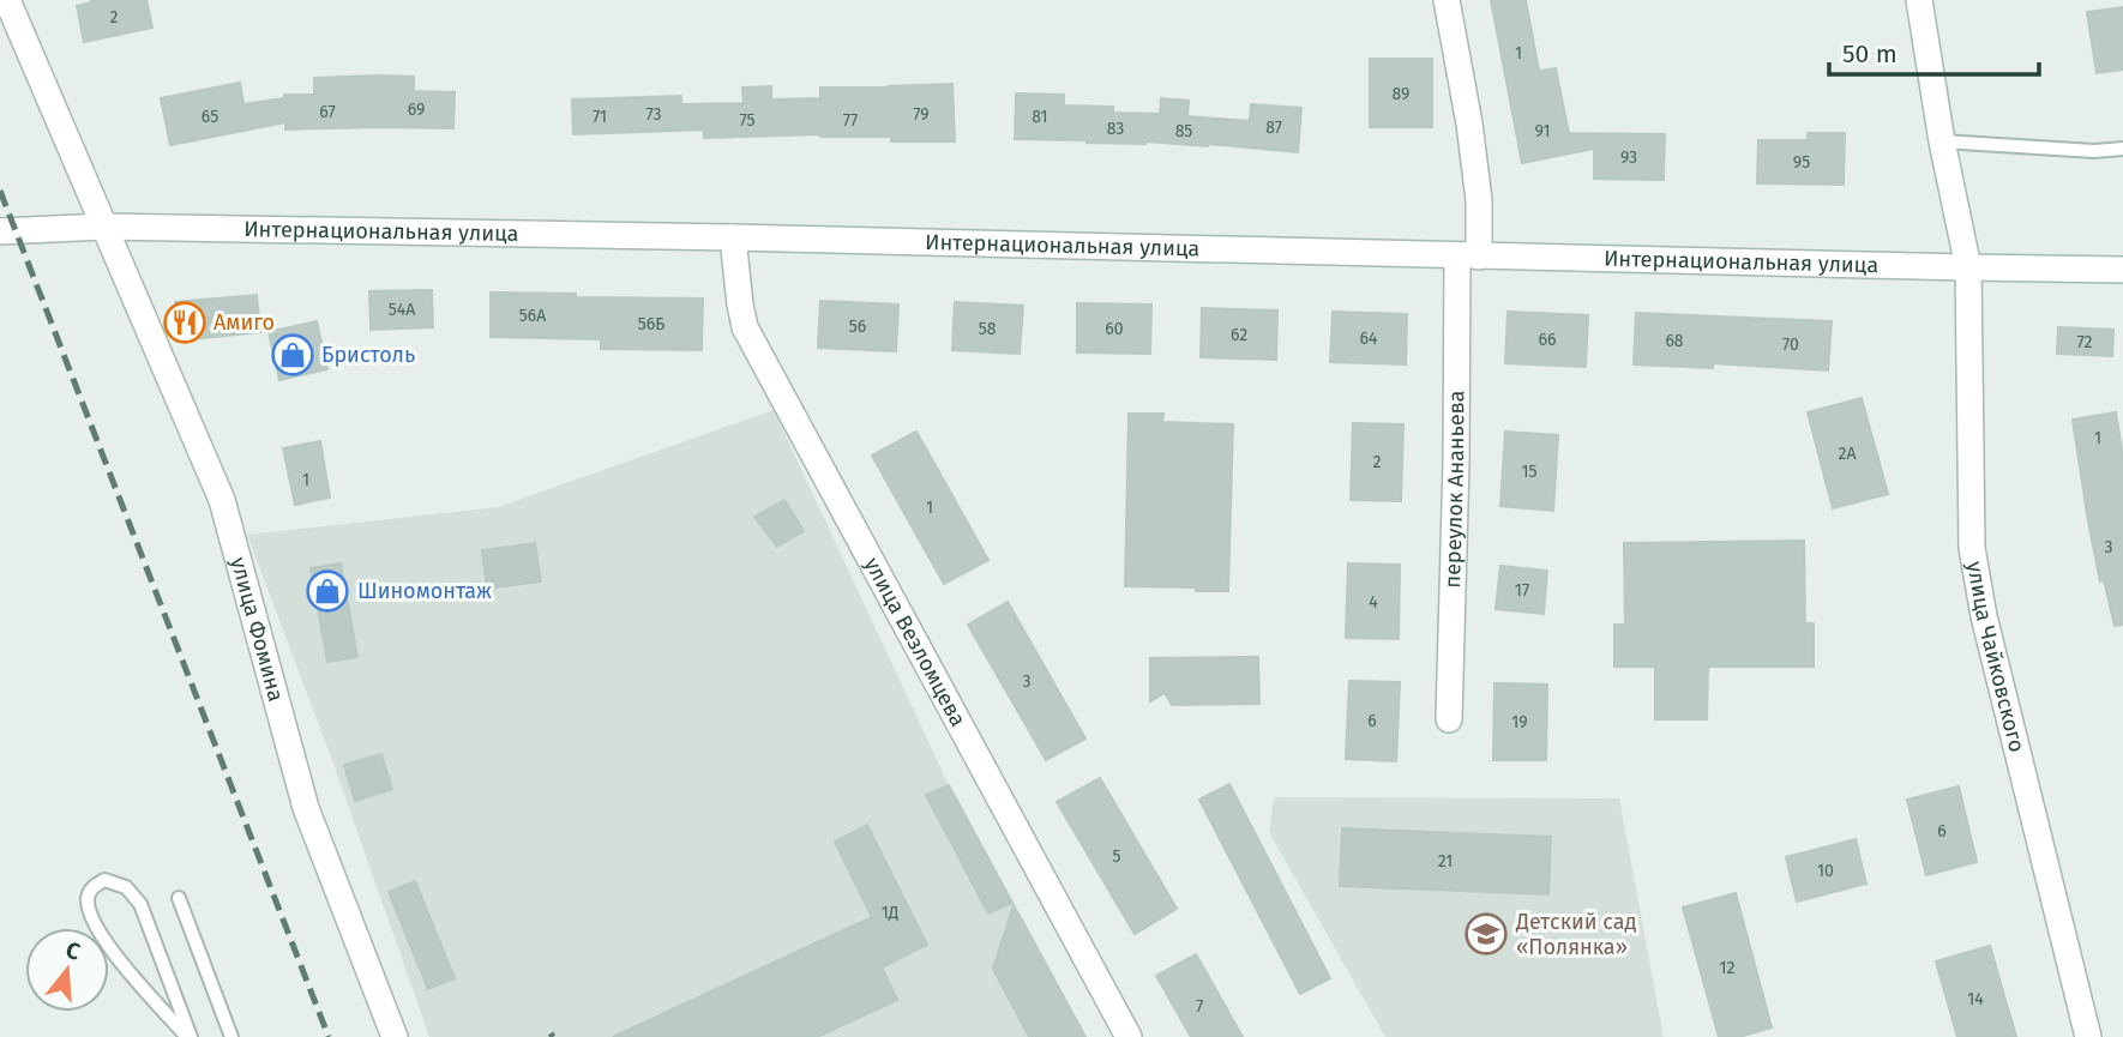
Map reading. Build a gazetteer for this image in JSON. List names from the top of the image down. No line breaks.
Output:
{"streets":{"street":["Интернациональная улица","переулок Ананьева","улица Фомина","улица Везломцева","улица Чайковского"]},"crossings":[["Интернациональная улица","переулок Ананьева"],["Интернациональная улица","улица Фомина"],["Интернациональная улица","улица Везломцева"],["Интернациональная улица","улица Чайковского"]],"places":{"restaurant":["Амиго"],"shop":["Бристоль","Шиномонтаж"],"school or university":["Детский сад «Полянка»"]},"house_numbers":["2","1","89","69","67","73","79","65","71","81","75","77","87","83","85","91","93","95","54А","56А","56Б","56","58","60","62","64","66","68","72","70","1","2А","2","15","1","1","3","17","4","3","6","19","6","5","21","10","1Д","12","14","7"],"scale_bar":"50 m","north":"top"}
